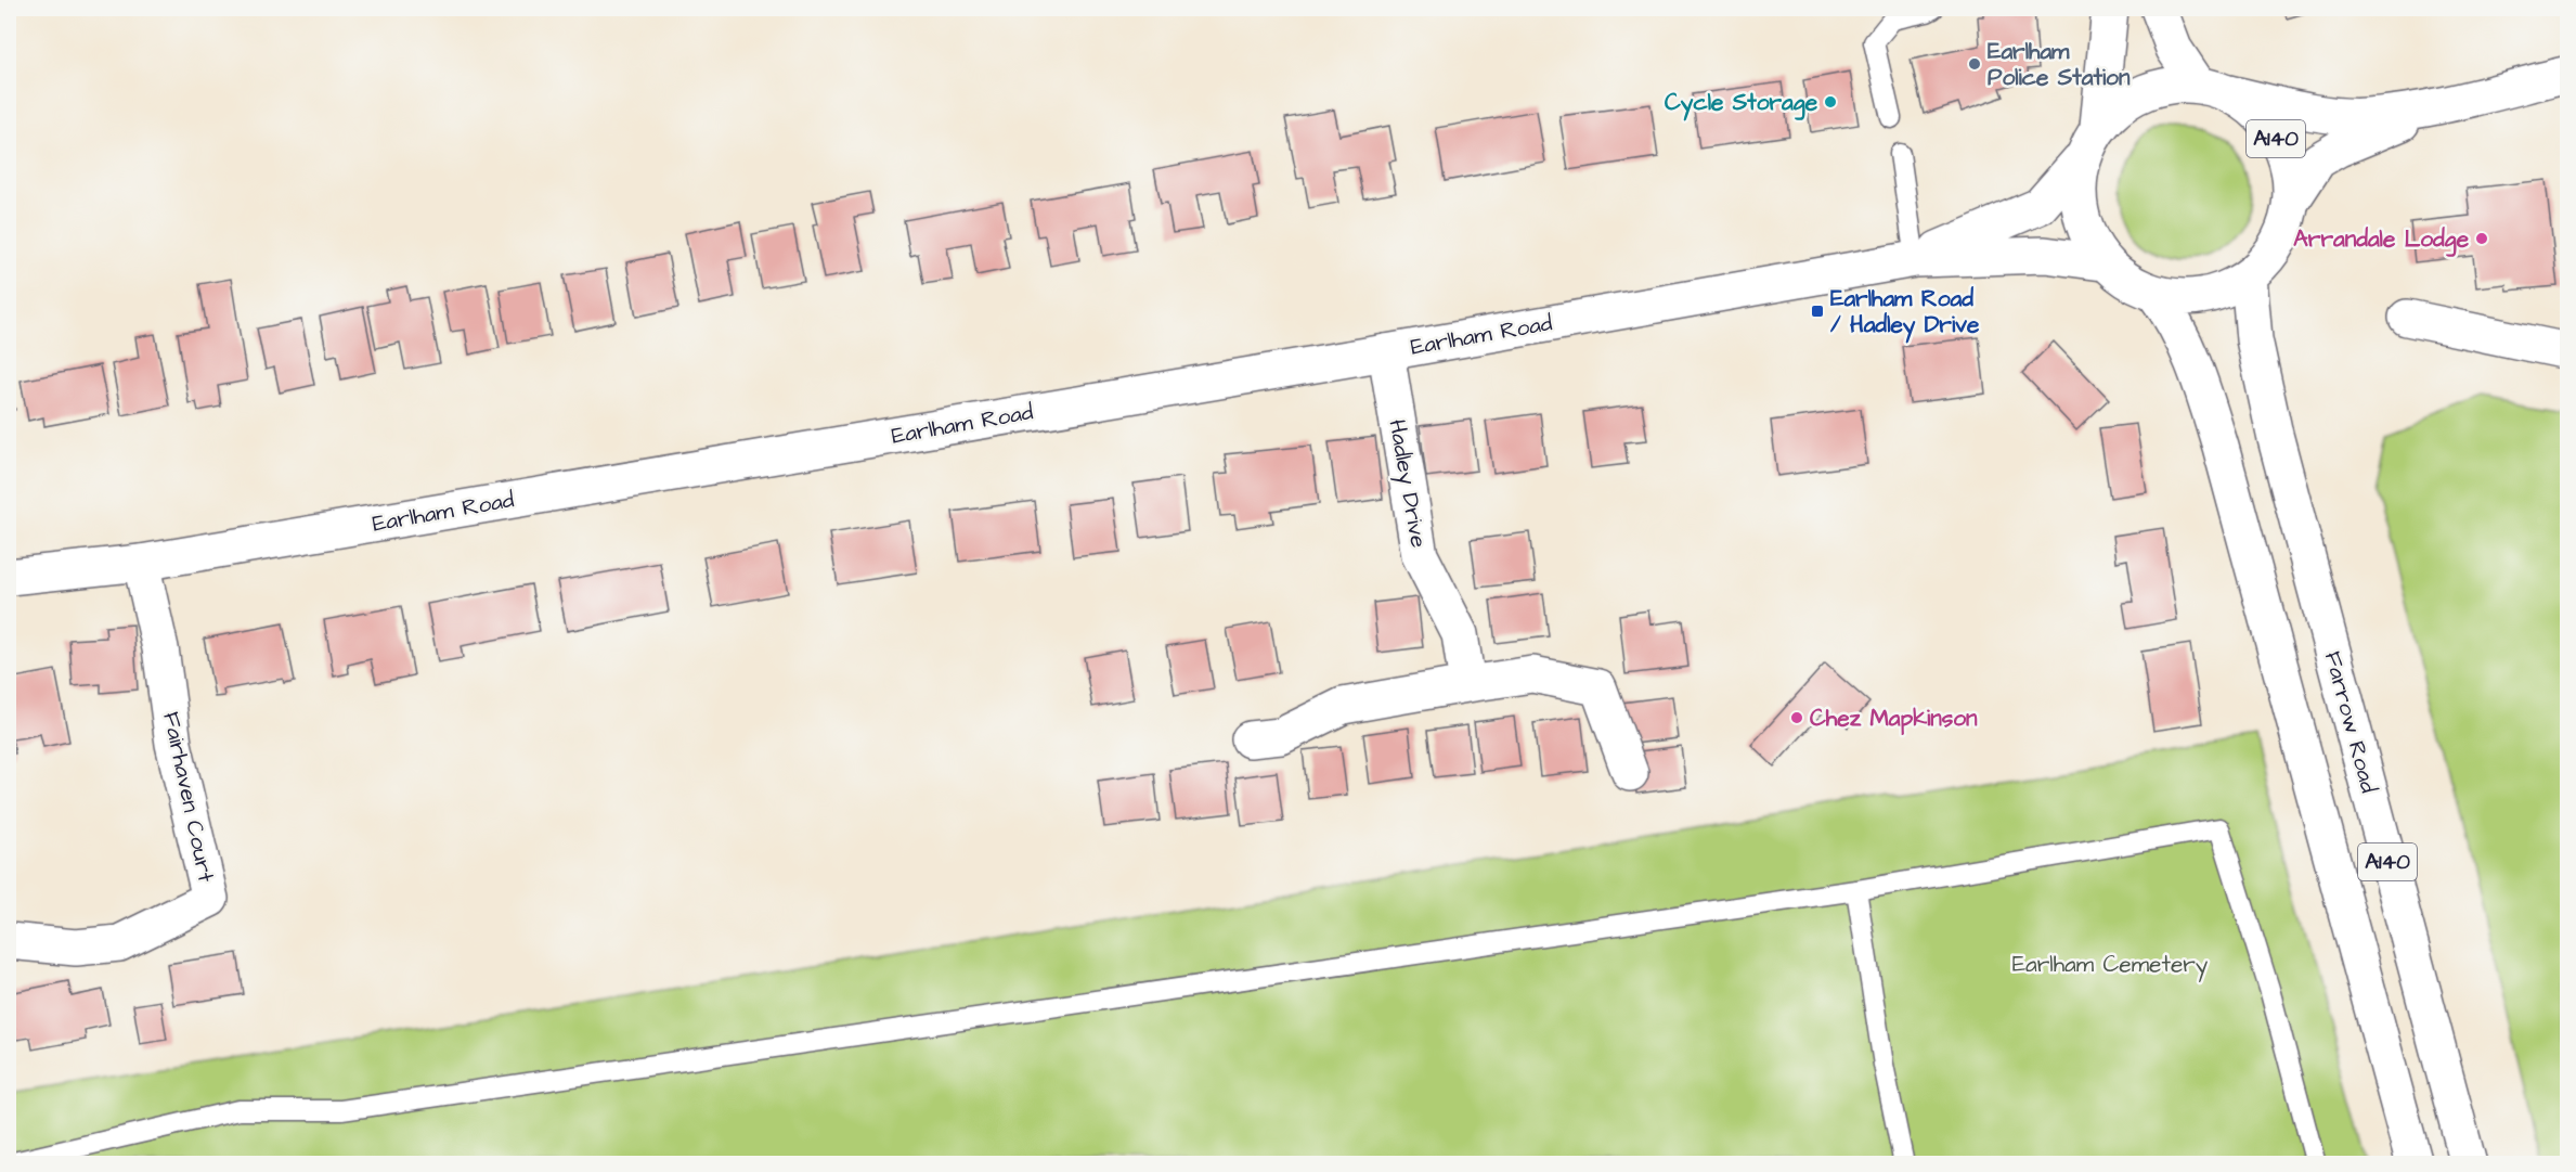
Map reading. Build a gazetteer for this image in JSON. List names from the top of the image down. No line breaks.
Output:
{"streets":{"main road":["A140","Earlham Road","Hadley Drive","Farrow Road","Fairhaven Court"]},"crossings":[["A140","Earlham Road"],["A140","Farrow Road"],["Earlham Road","Hadley Drive"],["Earlham Road","Farrow Road"],["Earlham Road","Fairhaven Court"]],"parks":["Earlham Cemetery"],"places":{"other":["Earlham Police Station","Cycle Storage","Arrandale Lodge","Chez Mapkinson"],"transit":["Earlham Road / Hadley Drive"]}}
